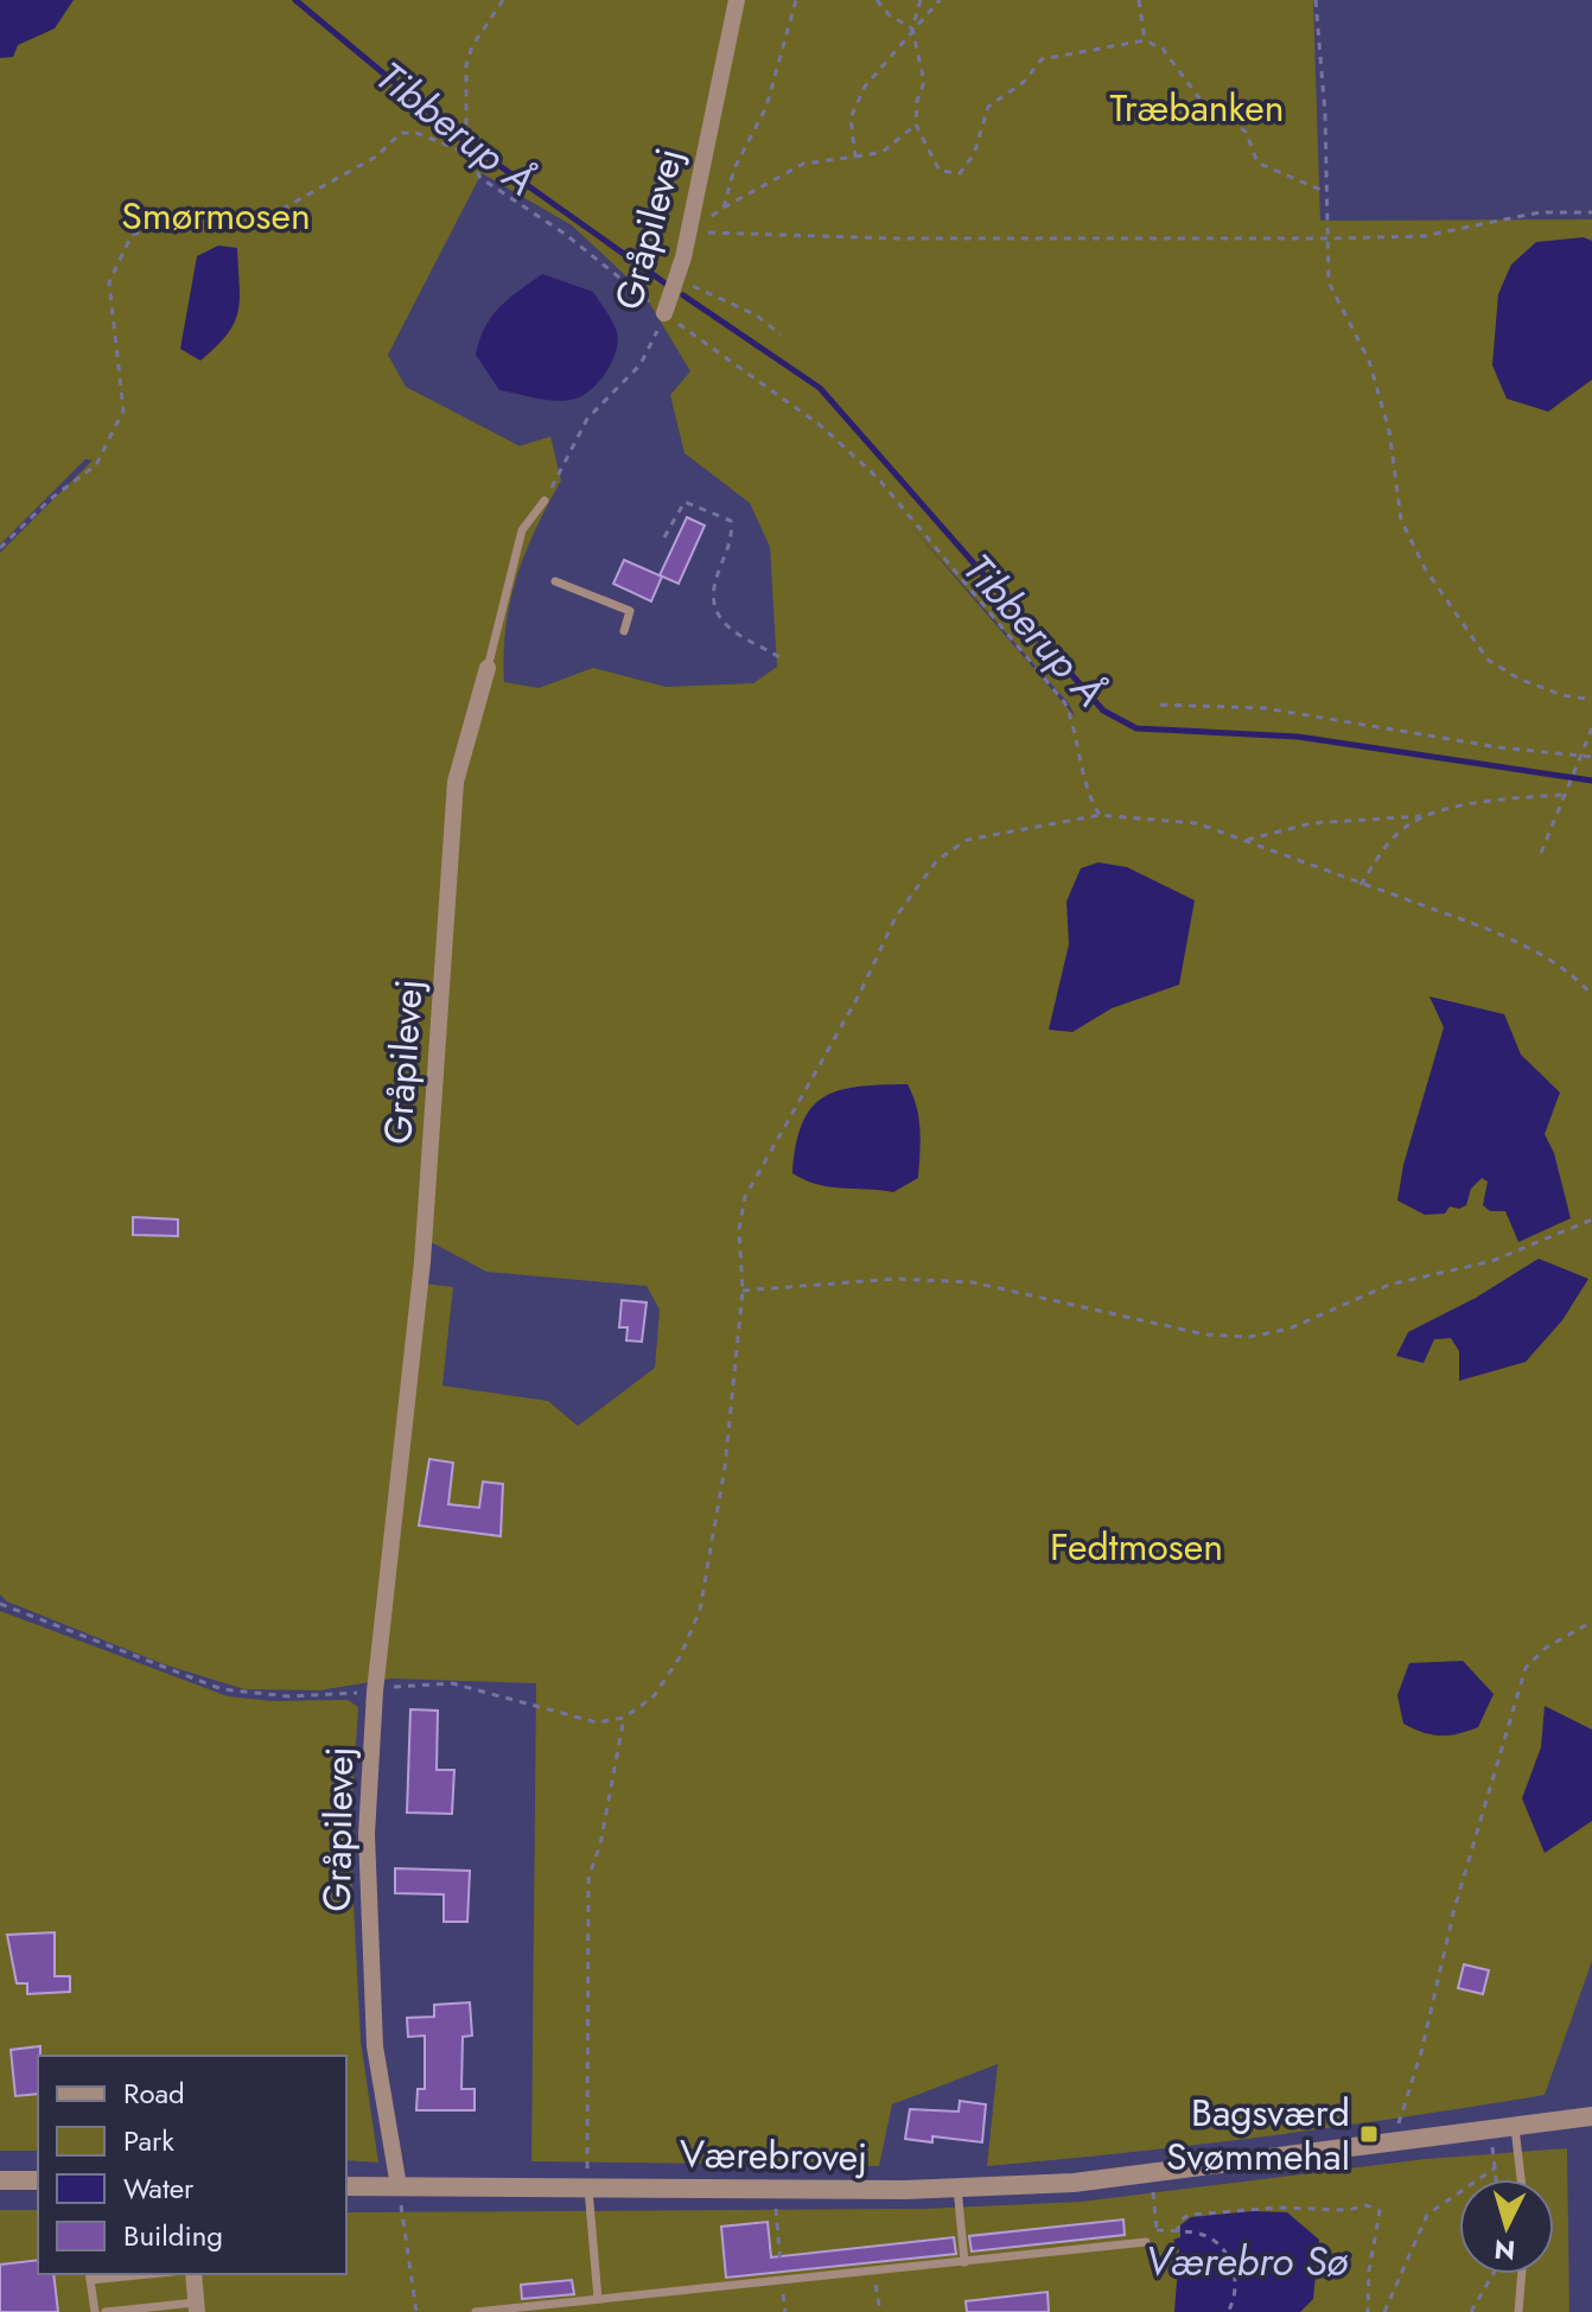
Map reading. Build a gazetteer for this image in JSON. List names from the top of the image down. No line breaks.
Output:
{"streets":{"street":["Gråpilevej","Værebrovej"]},"crossings":[["Gråpilevej","Værebrovej"]],"water":["Tibberup Å","Værebro Sø"],"parks":["Træbanken","Smørmosen","Fedtmosen"],"places":{"transit":["Bagsværd Svømmehal"]},"legend":["Road","Park","Water","Building"],"north":"bottom"}
